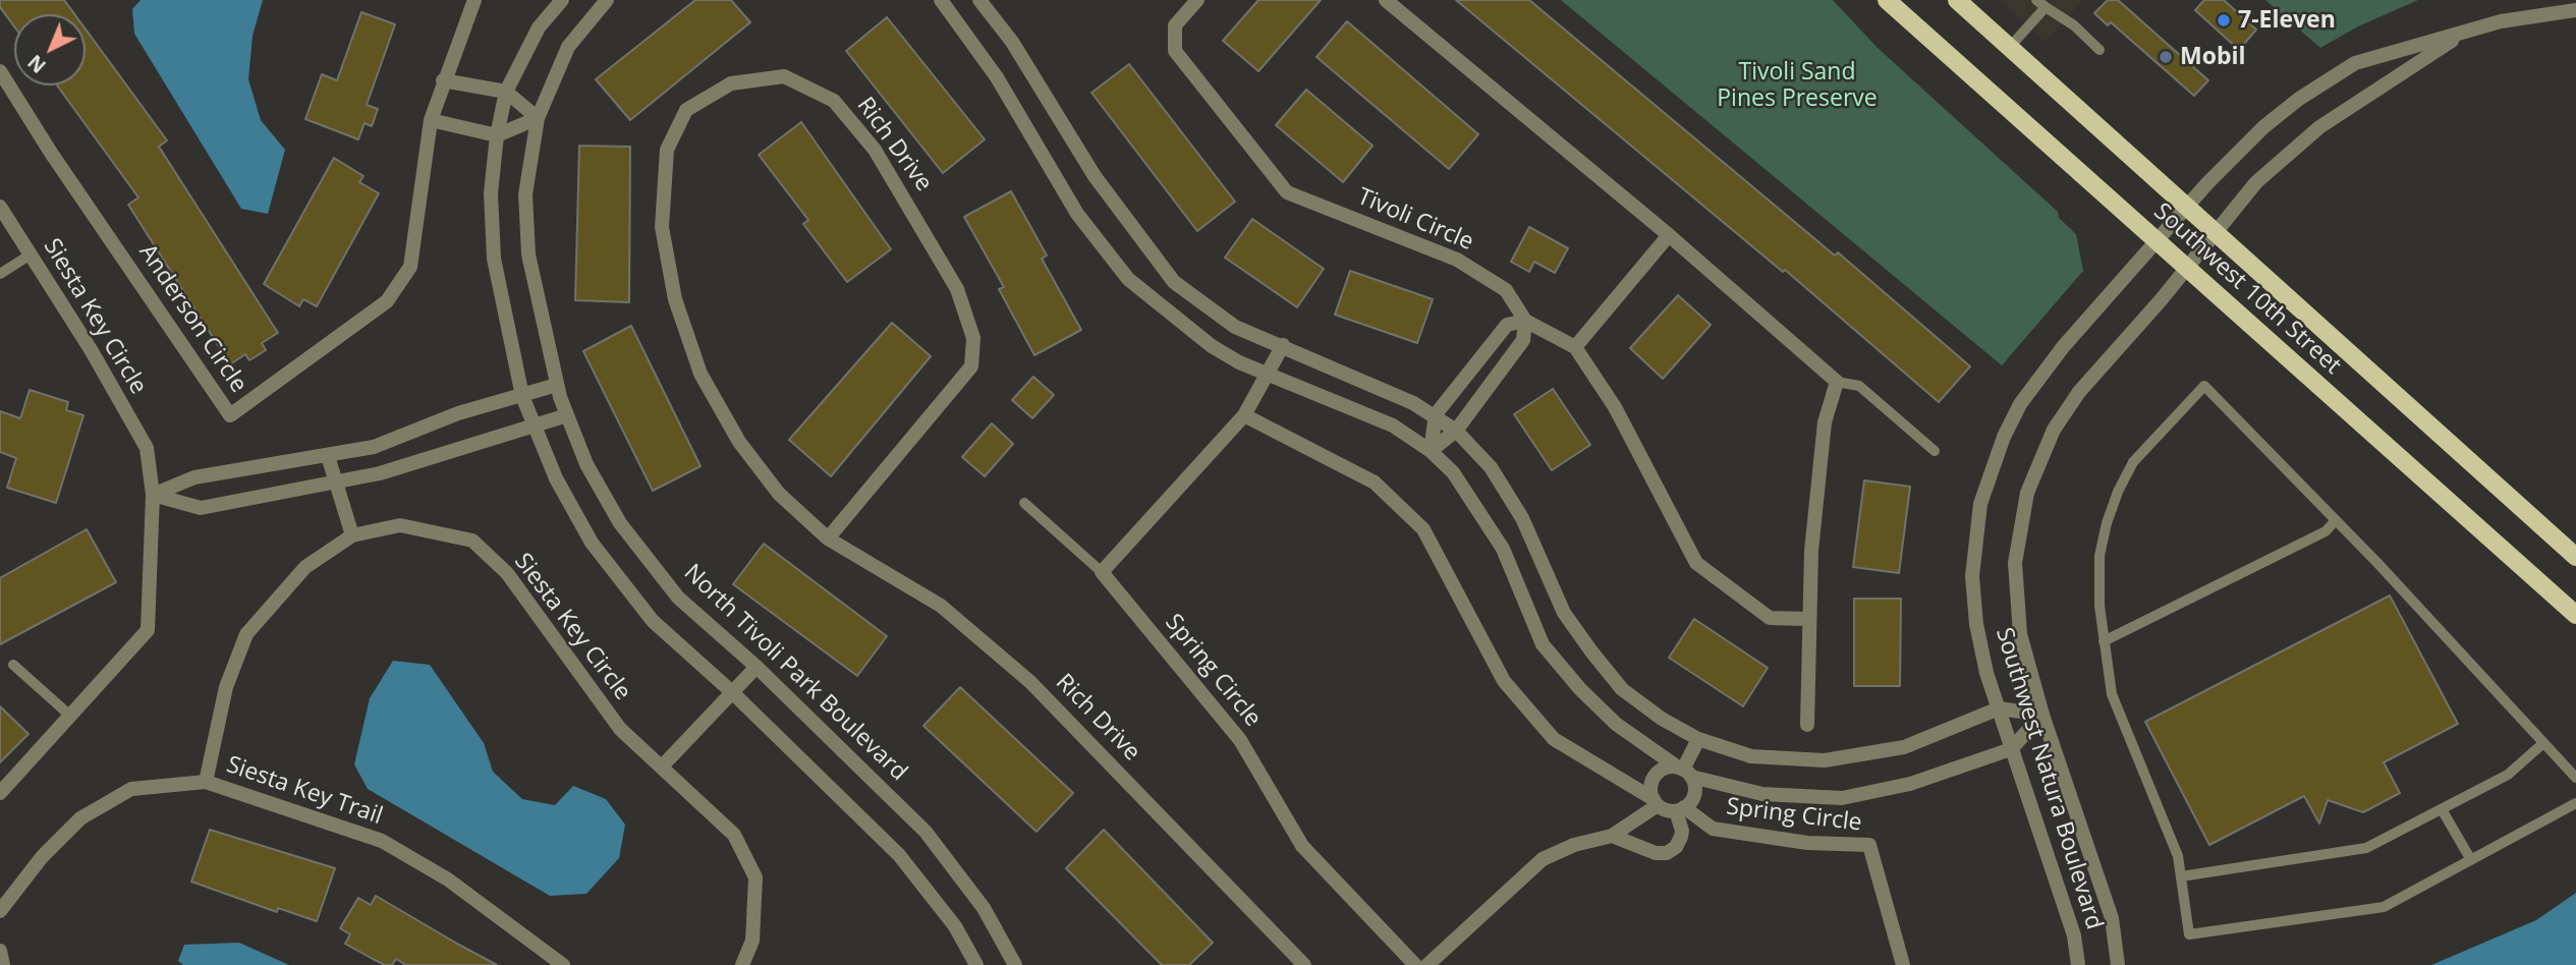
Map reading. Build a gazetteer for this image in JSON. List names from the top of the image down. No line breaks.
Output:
{"streets":{"main road":["Southwest 10th Street"],"street":["Rich Drive","Tivoli Circle","Siesta Key Circle","Anderson Circle","Spring Circle","North Tivoli Park Boulevard","Southwest Natura Boulevard","Siesta Key Trail"]},"crossings":[["Southwest 10th Street","Southwest Natura Boulevard"],["Siesta Key Circle","Siesta Key Trail"]],"parks":["Tivoli Sand Pines Preserve"],"places":["7-Eleven","Mobil"],"north":"bottom left"}
